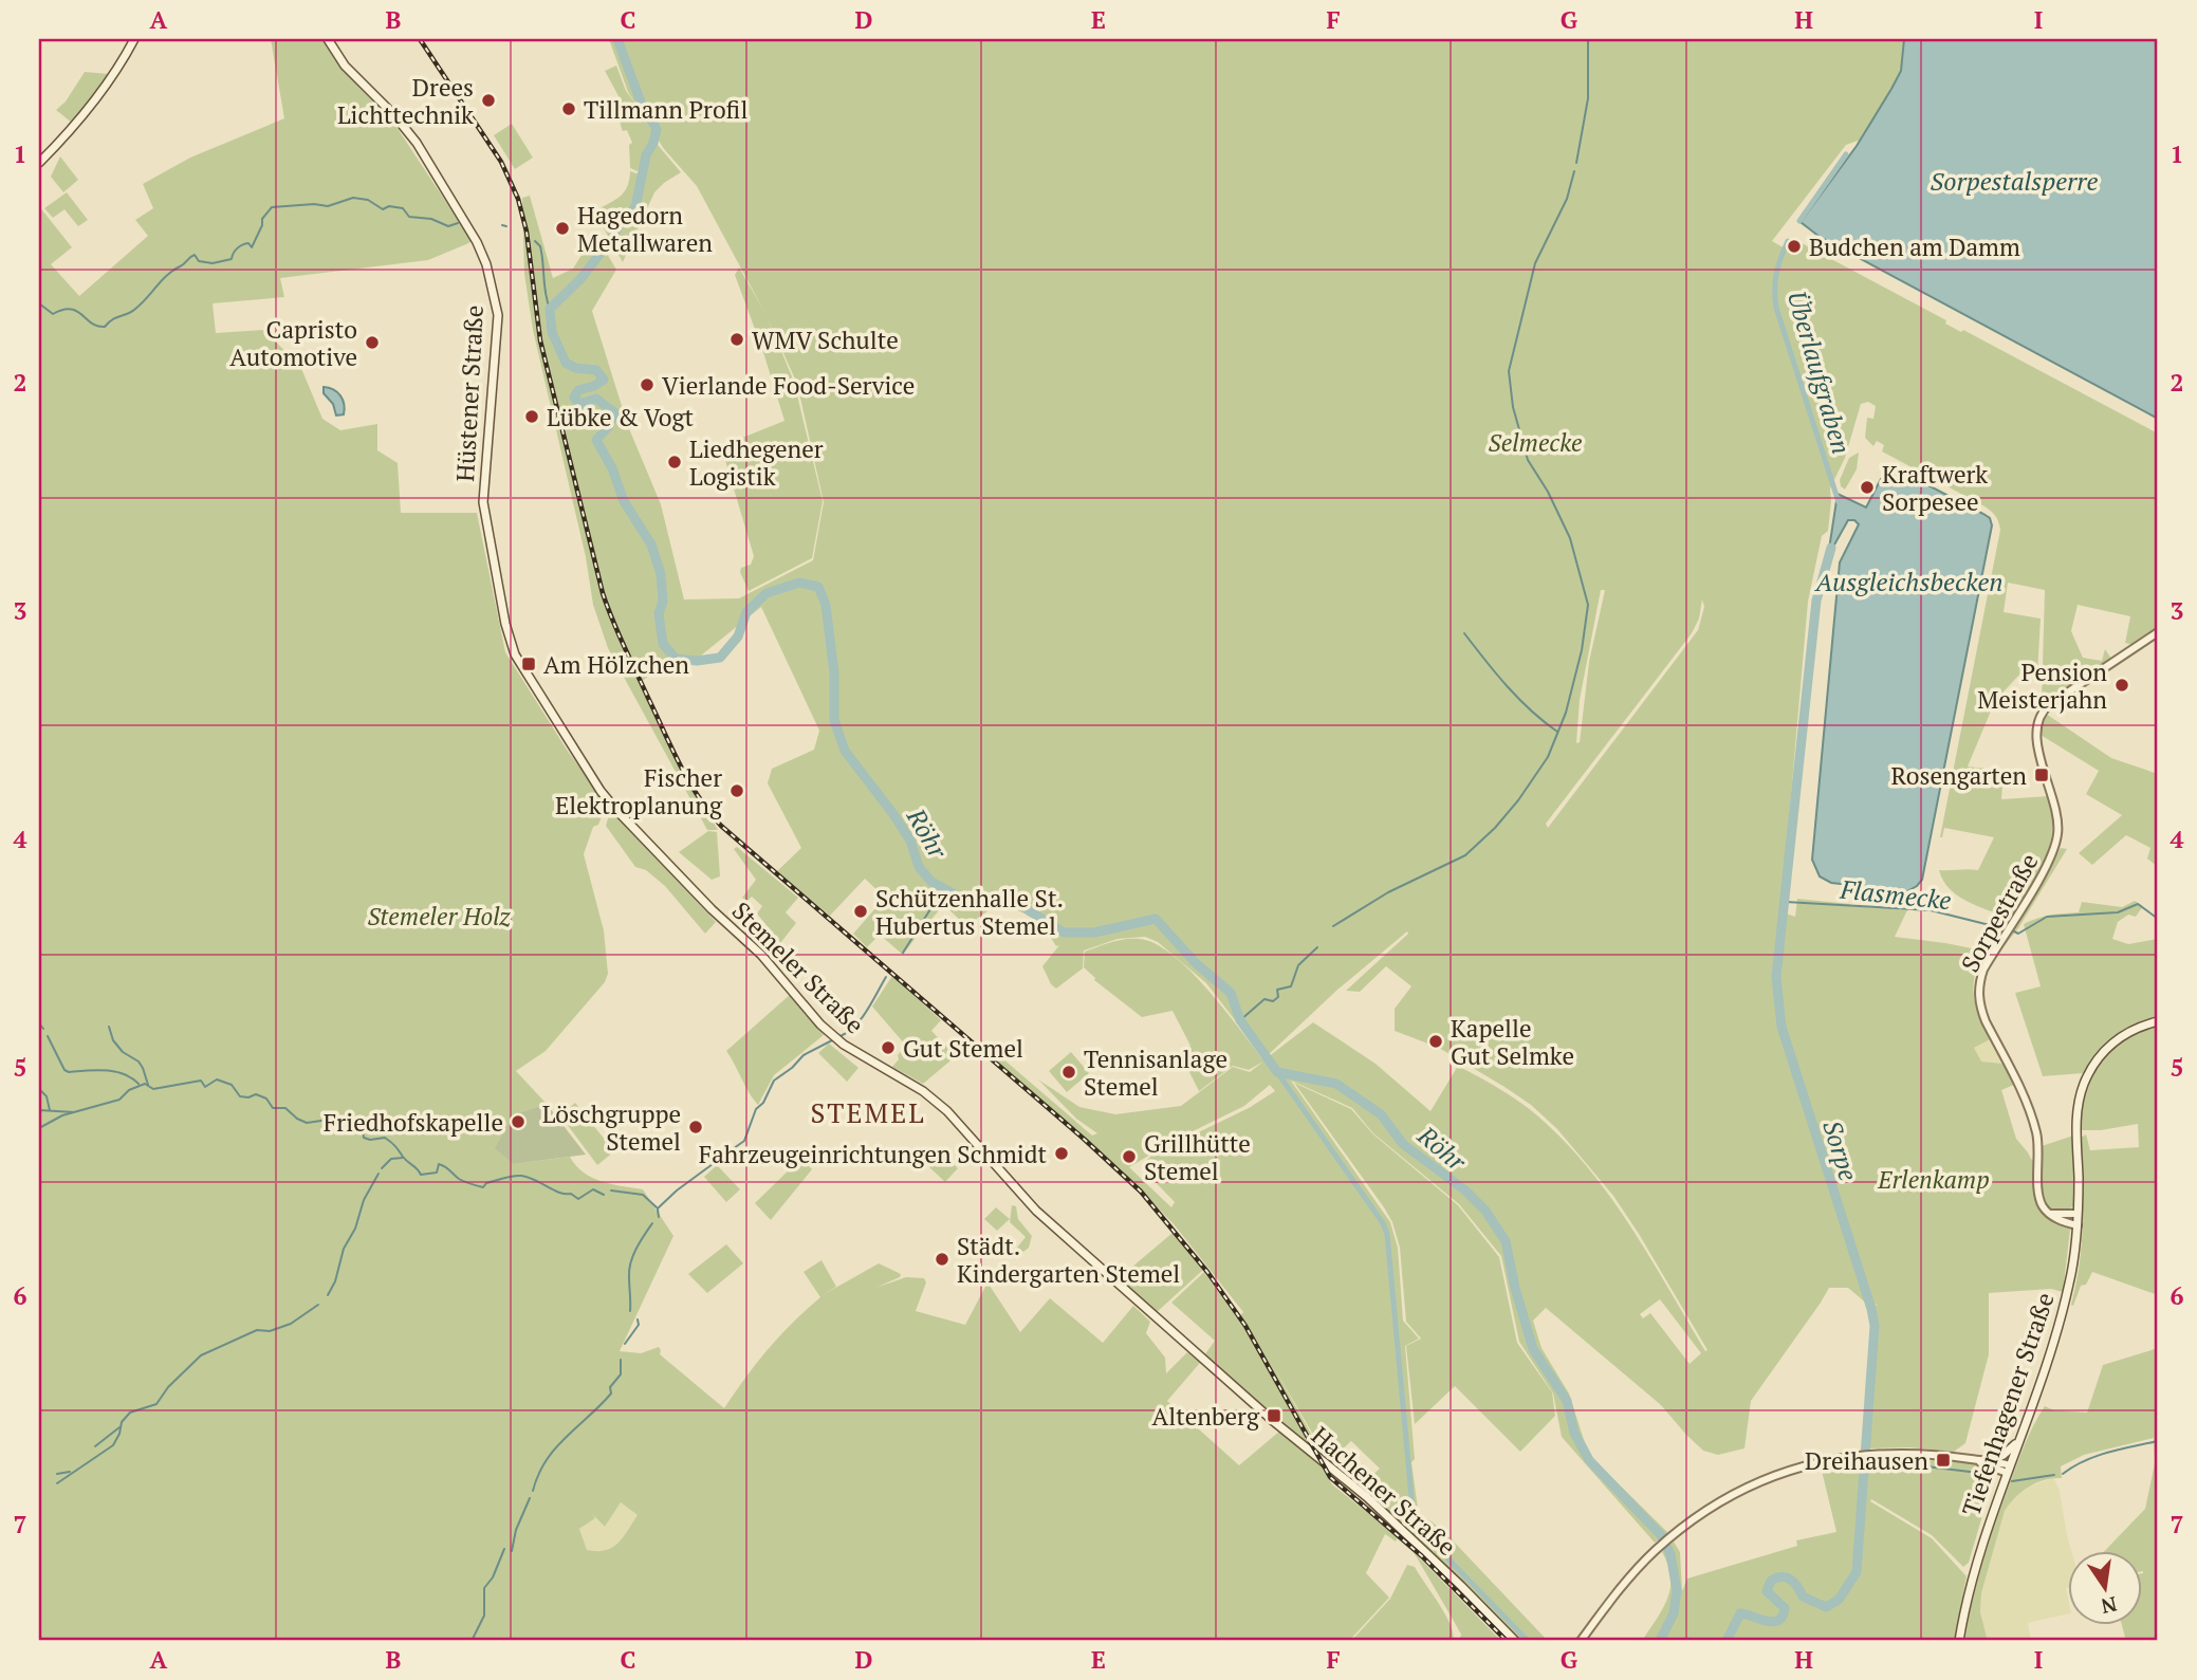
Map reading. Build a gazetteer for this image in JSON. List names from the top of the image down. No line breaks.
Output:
{"streets":{"main road":["Hüstener Straße","Stemeler Straße","Tiefenhagener Straße","Hachener Straße"],"street":["Sorpestraße"]},"crossings":[["Hüstener Straße","Stemeler Straße"],["Stemeler Straße","Hachener Straße"]],"districts":["STEMEL"],"water":["Sorpestalsperre","Überlaufgraben","Ausgleichsbecken","Röhr","Flasmecke","Sorpe"],"parks":["Selmecke","Stemeler Holz","Erlenkamp"],"places":{"other":["Drees Lichttechnik","Tillmann Profil","Hagedorn Metallwaren","Budchen am Damm","WMV Schulte","Capristo Automotive","Vierlande Food-Service","Lübke & Vogt","Liedhegener Logistik","Kraftwerk Sorpesee","Pension Meisterjahn","Fischer Elektroplanung","Schützenhalle St. Hubertus Stemel","Kapelle Gut Selmke","Gut Stemel","Tennisanlage Stemel","Friedhofskapelle","Löschgruppe Stemel","Fahrzeugeinrichtungen Schmidt","Grillhütte Stemel","Städt. Kindergarten Stemel"],"transit":["Am Hölzchen","Rosengarten","Altenberg","Dreihausen"]},"north":"bottom","grid":{"columns":["A","B","C","D","E","F","G","H","I"],"rows":["1","2","3","4","5","6","7"]}}
